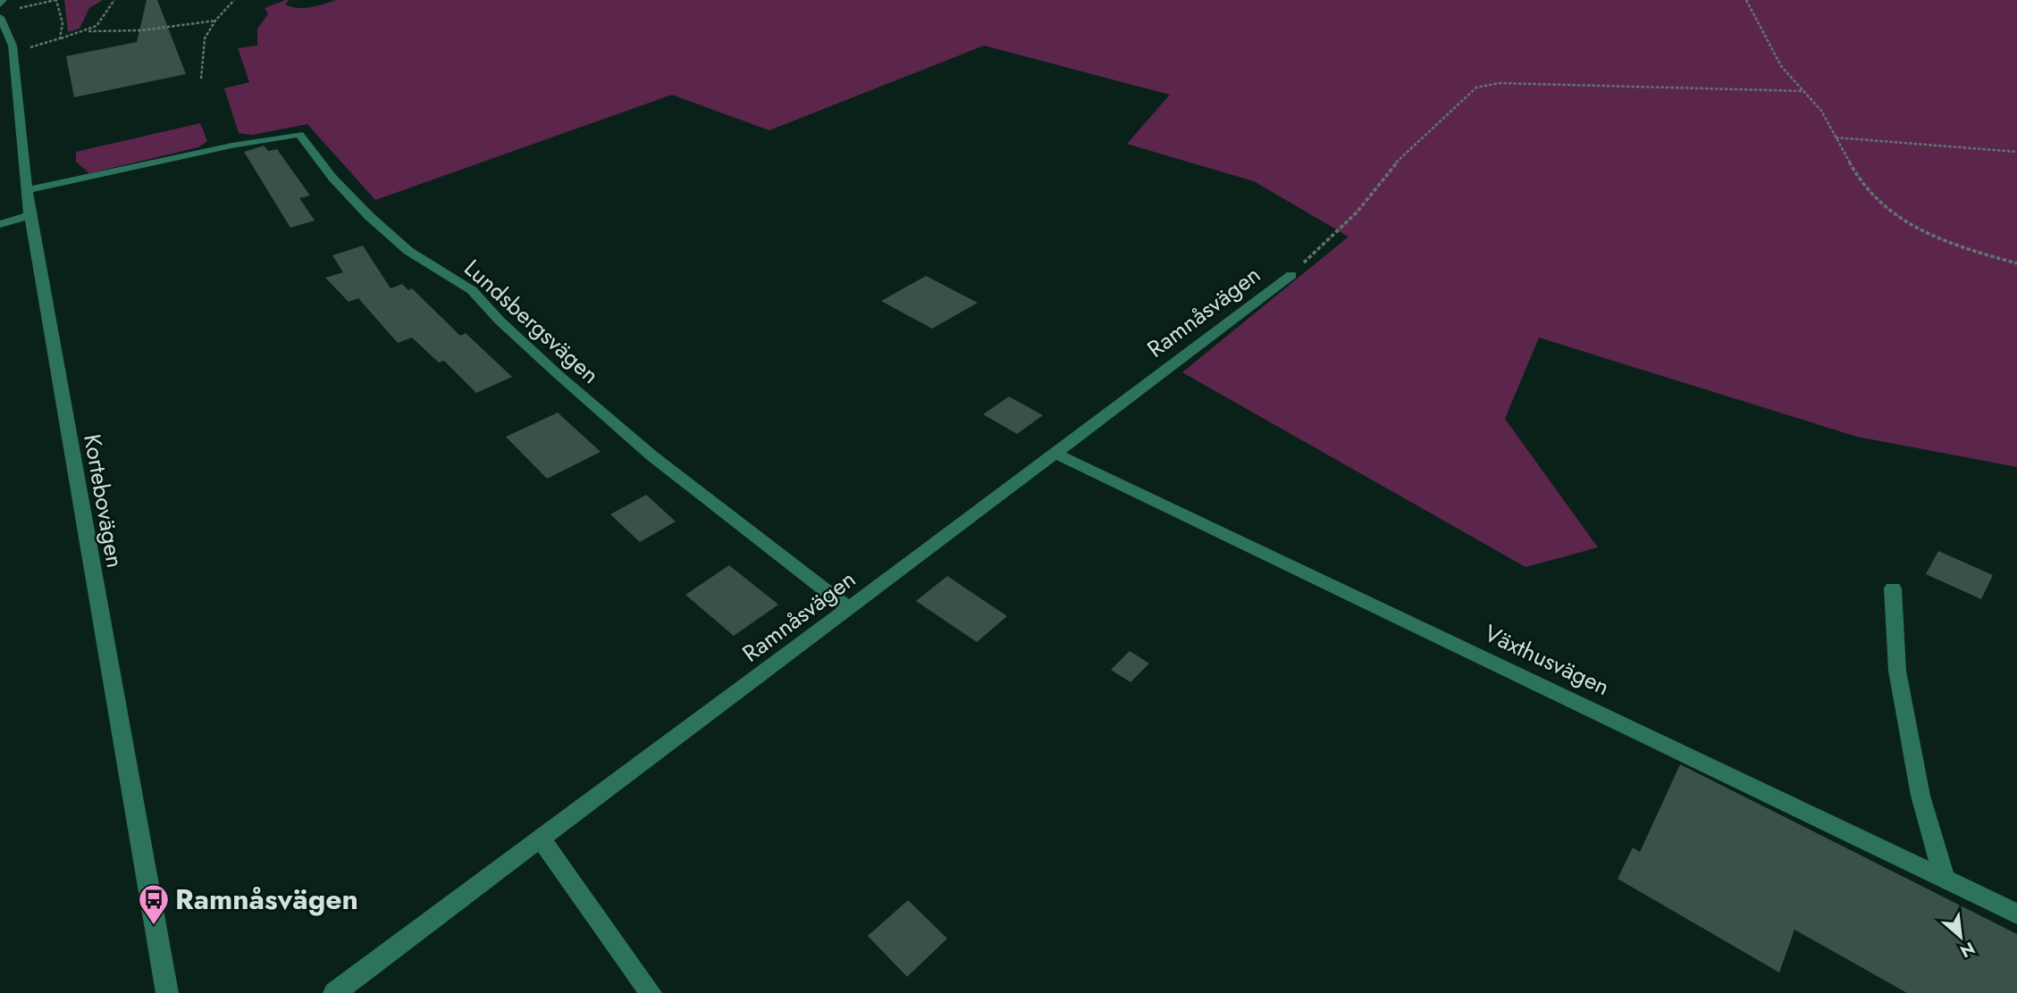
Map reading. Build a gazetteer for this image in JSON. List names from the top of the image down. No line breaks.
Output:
{"streets":{"street":["Ramnåsvägen","Lundsbergsvägen","Kortebovägen","Växthusvägen"]},"crossings":[["Ramnåsvägen","Lundsbergsvägen"],["Ramnåsvägen","Växthusvägen"],["Lundsbergsvägen","Kortebovägen"]],"places":{"bus stop":["Ramnåsvägen"]},"north":"bottom right"}
